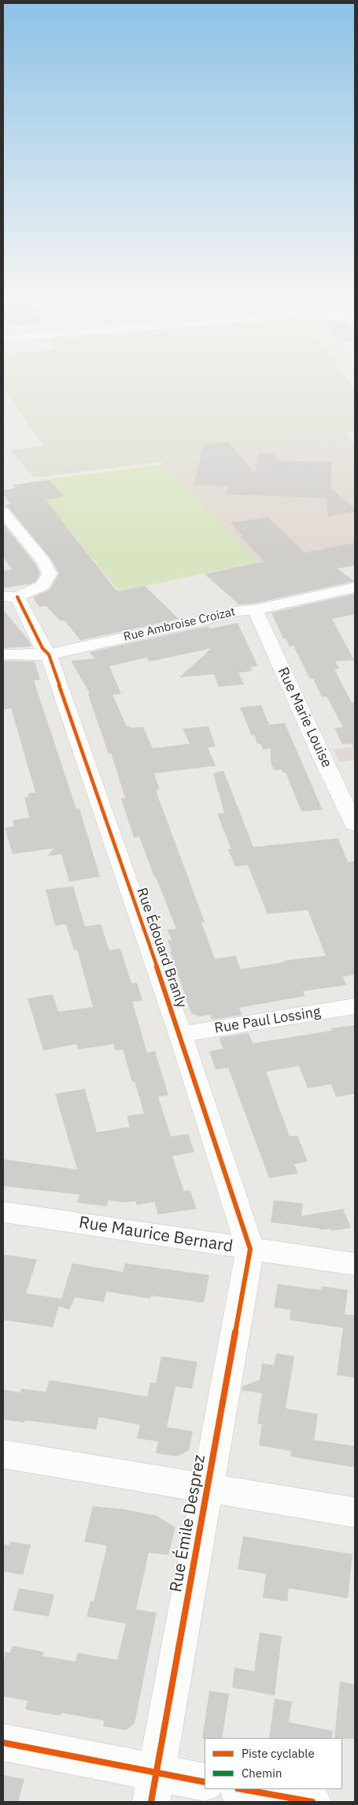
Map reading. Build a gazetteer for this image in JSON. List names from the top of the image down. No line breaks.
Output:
{"streets":{"street":["Rue Ambroise Croizat","Rue Marie Louise","Rue Édouard Branly","Rue Paul Lossing","Rue Maurice Bernard","Rue Émile Desprez"]},"crossings":[["Rue Ambroise Croizat","Rue Marie Louise"],["Rue Ambroise Croizat","Rue Édouard Branly"],["Rue Édouard Branly","Rue Paul Lossing"],["Rue Édouard Branly","Rue Maurice Bernard"],["Rue Édouard Branly","Rue Émile Desprez"],["Rue Maurice Bernard","Rue Émile Desprez"]],"legend":["Piste cyclable","Chemin"]}
